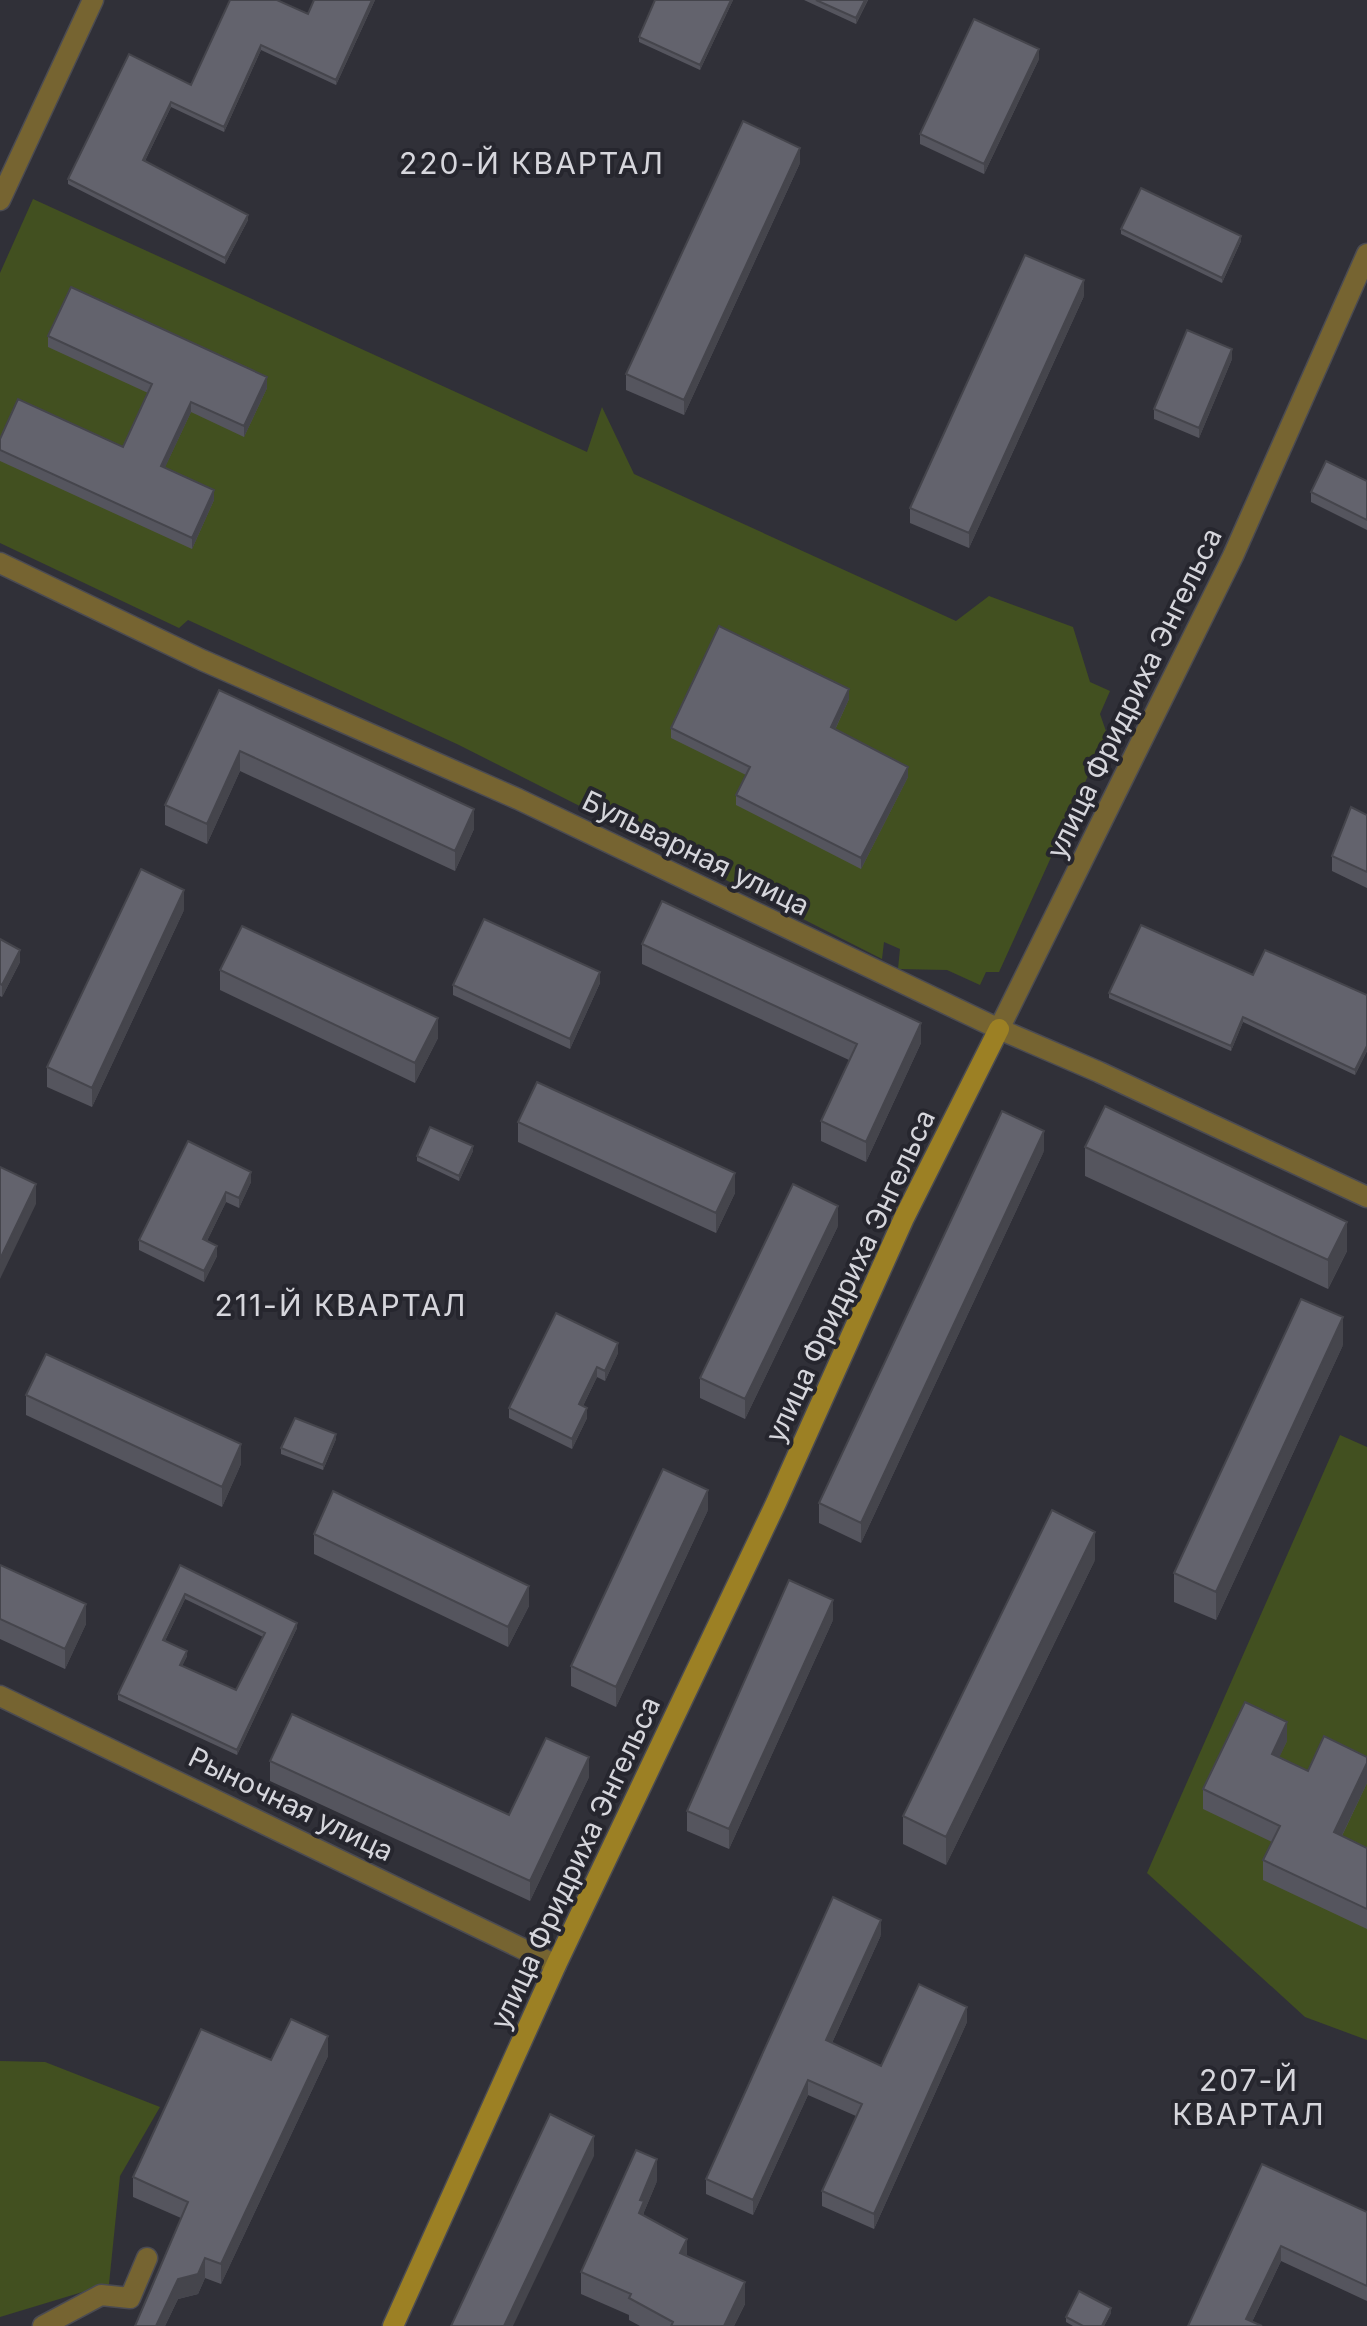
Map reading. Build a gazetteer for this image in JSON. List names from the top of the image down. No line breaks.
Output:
{"streets":{"street":["улица Фридриха Энгельса","Бульварная улица","Рыночная улица"]},"crossings":[["улица Фридриха Энгельса","Бульварная улица"],["улица Фридриха Энгельса","Рыночная улица"]],"districts":["220-Й КВАРТАЛ","211-Й КВАРТАЛ","207-Й КВАРТАЛ"]}
